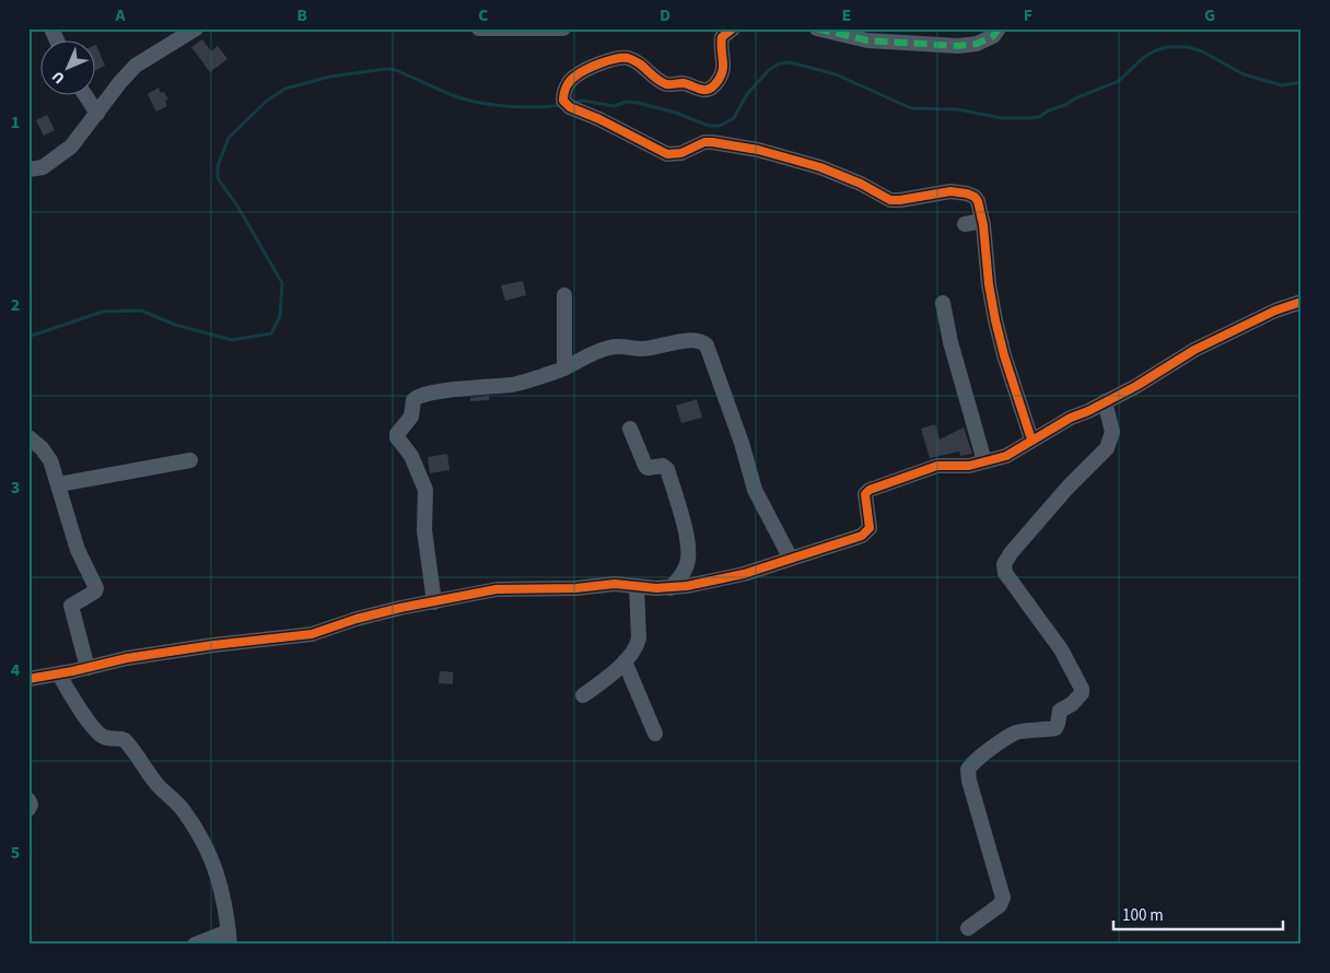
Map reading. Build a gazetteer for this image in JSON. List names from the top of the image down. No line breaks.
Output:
{"scale_bar":"100 m","north":"bottom left","grid":{"columns":["A","B","C","D","E","F","G"],"rows":["1","2","3","4","5"]}}
